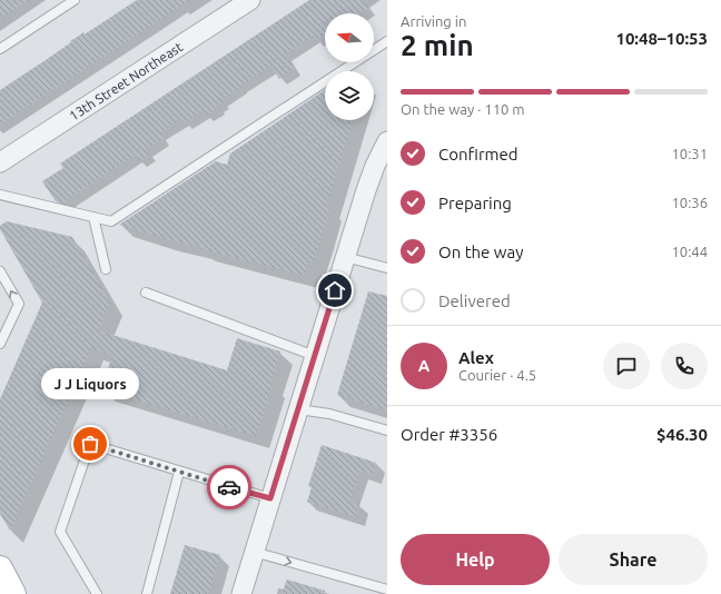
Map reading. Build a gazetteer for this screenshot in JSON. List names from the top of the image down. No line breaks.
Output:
{"streets":{"street":["13th Street Northeast"]},"places":["J J Liquors"],"north":"left","page":{"heading":["2 min","Arriving in","10:48–10:53"],"panel":["Alex","Courier · 4.5","Order #3356","$46.30"],"bar":"On the way · 110 m","list":[["Confirmed","10:31"],["Preparing","10:36"],["On the way","10:44"],"Delivered"],"round":"A","bubble":"J J Liquors","buttons":["Help","Share"]}}
